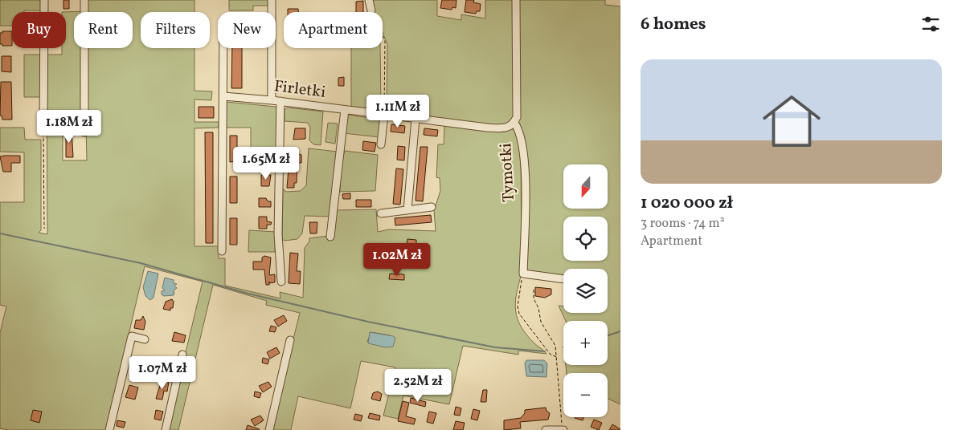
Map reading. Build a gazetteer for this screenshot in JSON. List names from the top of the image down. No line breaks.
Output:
{"streets":{"street":["Firletki","Tymotki"]},"crossings":[["Firletki","Tymotki"]],"north":"bottom","page":{"heading":"6 homes","chip":["Buy","Rent","Filters","New","Apartment"],"list":[{"name":"1 020 000 zł","note":"3 rooms · 74 m² · Apartment"}],"price":["1.11M zł","1.18M zł","1.65M zł","1.02M zł","1.07M zł","2.52M zł"],"map_buttons":["+","−"]}}
